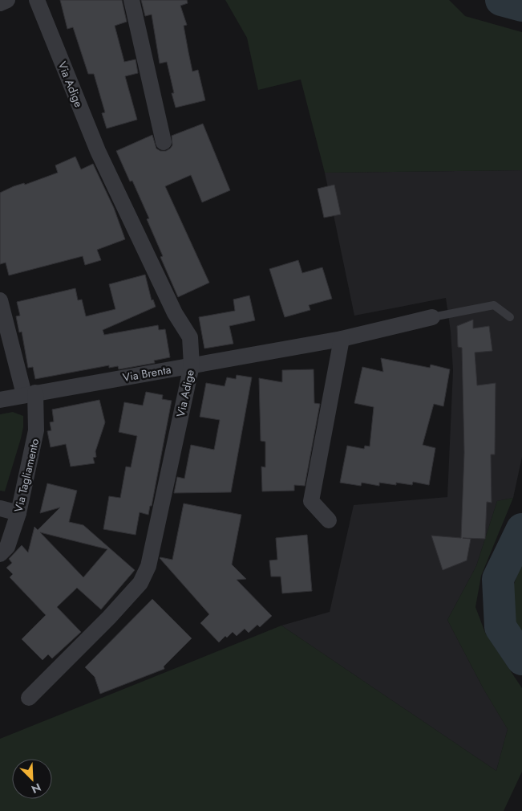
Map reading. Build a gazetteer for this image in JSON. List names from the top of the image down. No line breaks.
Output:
{"streets":{"street":["Via Adige","Via Brenta","Via Tagliamento"]},"crossings":[["Via Adige","Via Brenta"],["Via Brenta","Via Tagliamento"]],"north":"bottom right"}
